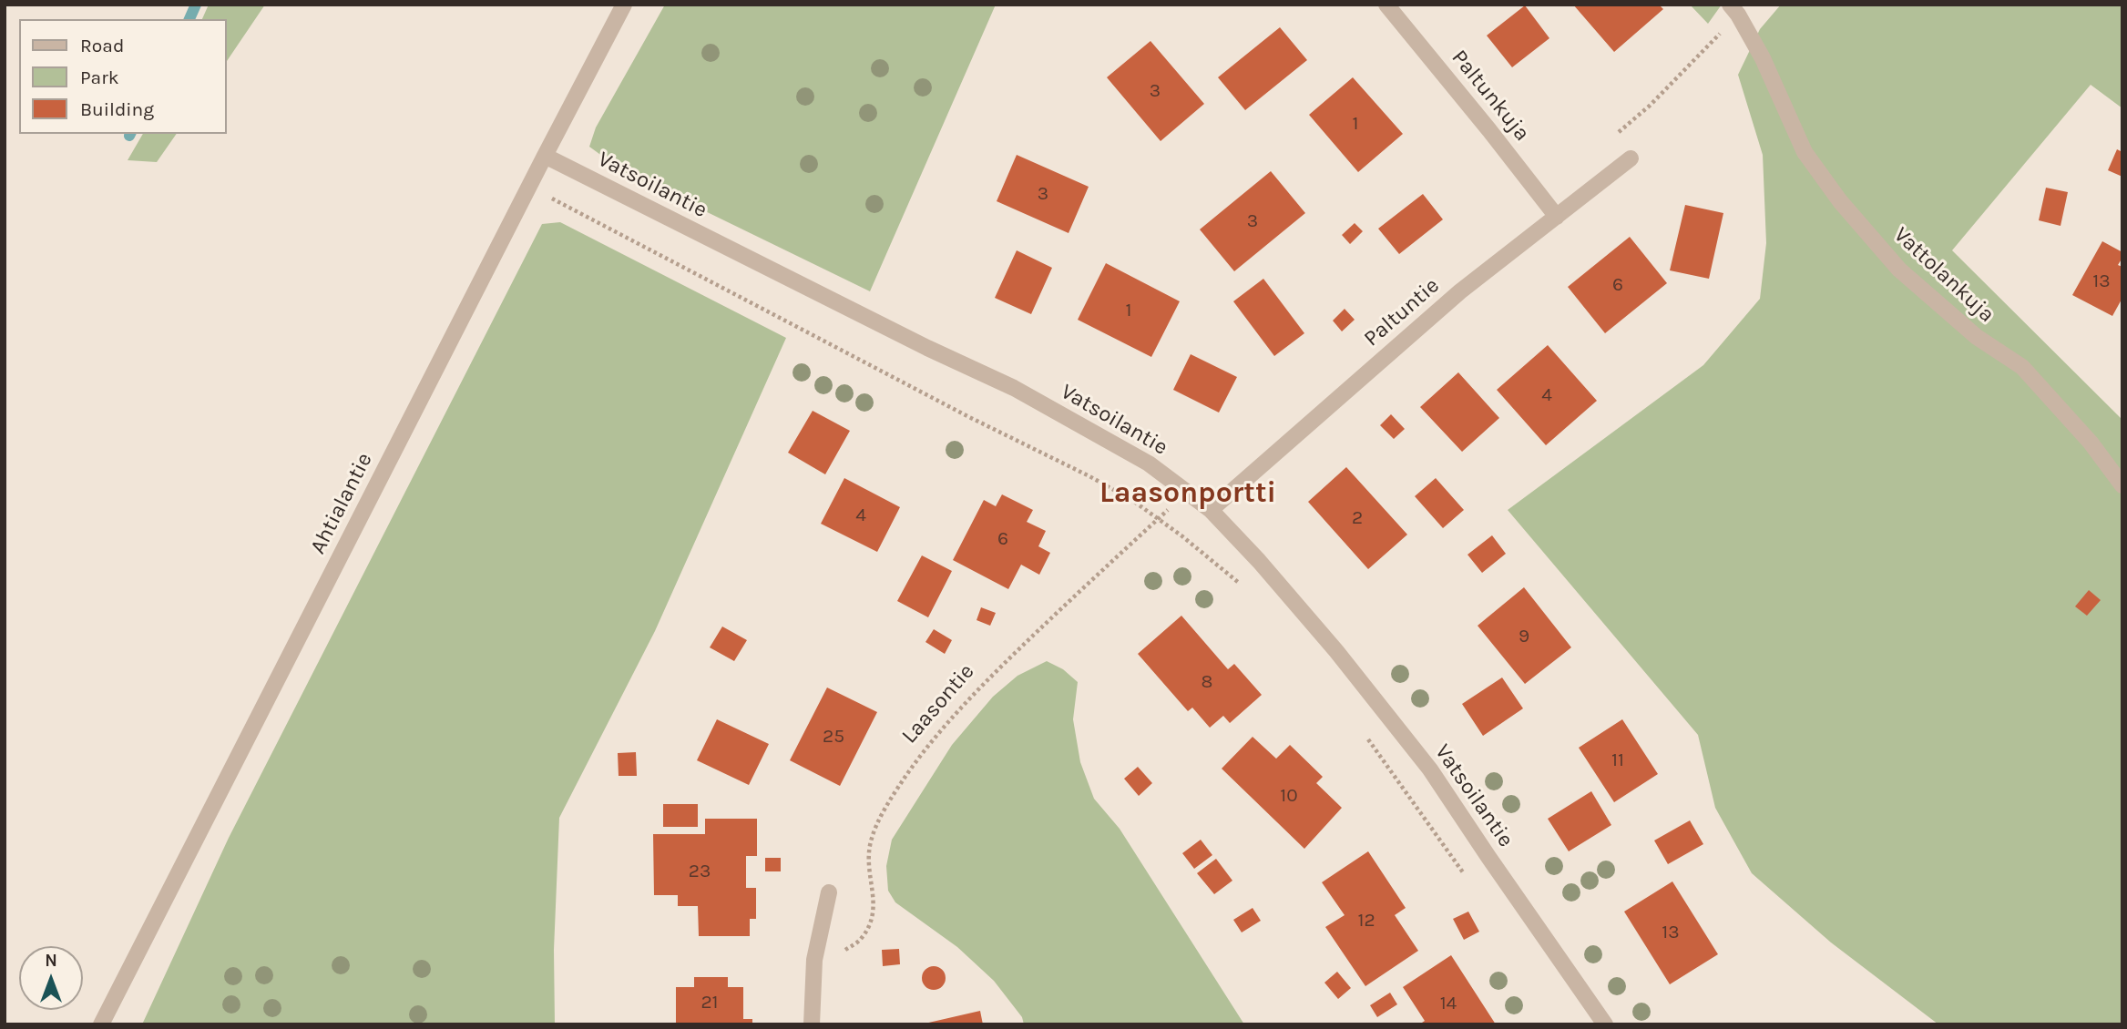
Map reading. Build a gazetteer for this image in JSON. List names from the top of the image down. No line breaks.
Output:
{"streets":{"street":["Paltunkuja","Vatsoilantie","Vattolankuja","Paltuntie","Ahtialantie"],"path":["Laasontie"]},"crossings":[["Paltunkuja","Paltuntie"],["Vatsoilantie","Paltuntie"],["Vatsoilantie","Ahtialantie"]],"districts":["Laasonportti"],"house_numbers":["3","1","3","3","13","6","1","4","4","2","6","9","8","25","11","10","23","12","13","21","14"],"legend":["Road","Park","Building"],"north":"top"}
